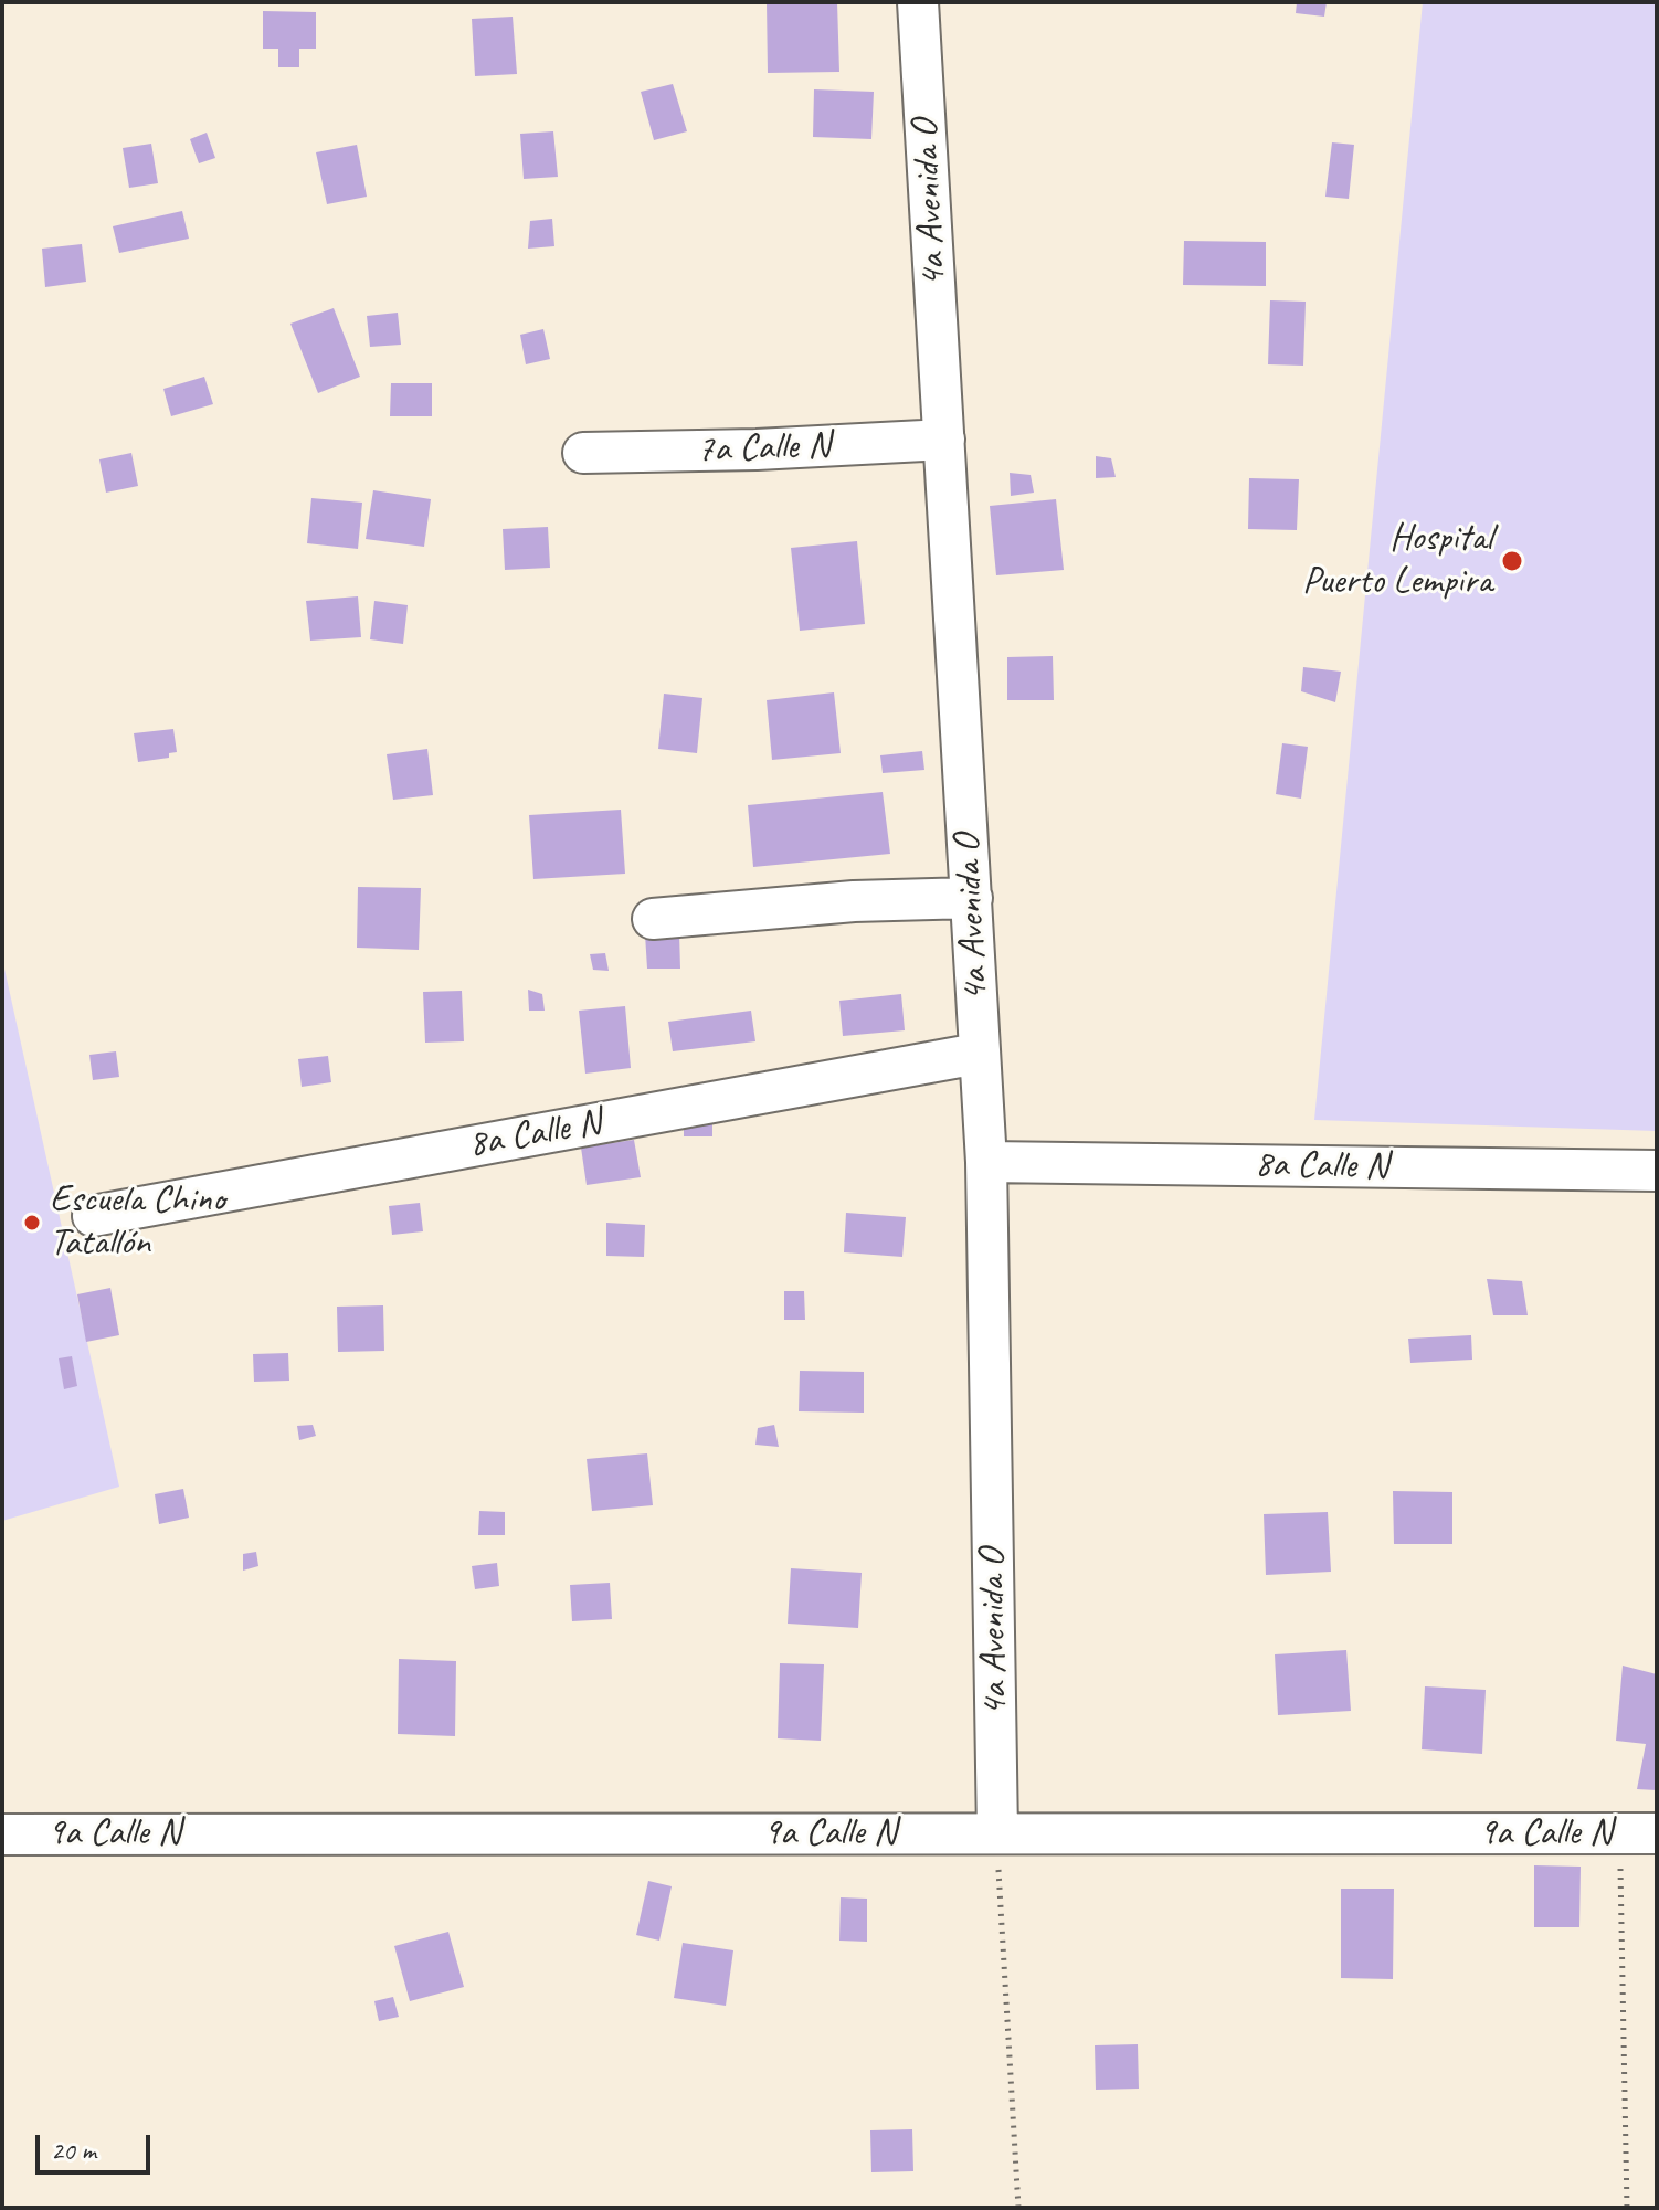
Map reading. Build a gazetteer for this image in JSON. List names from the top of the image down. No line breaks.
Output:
{"streets":{"street":["4a Avenida O","7a Calle N","8a Calle N","9a Calle N"]},"crossings":[["4a Avenida O","7a Calle N"],["4a Avenida O","8a Calle N"],["4a Avenida O","9a Calle N"]],"places":["Hospital Puerto Lempira","Escuela Chino Tatallón"],"scale_bar":"20 m"}
